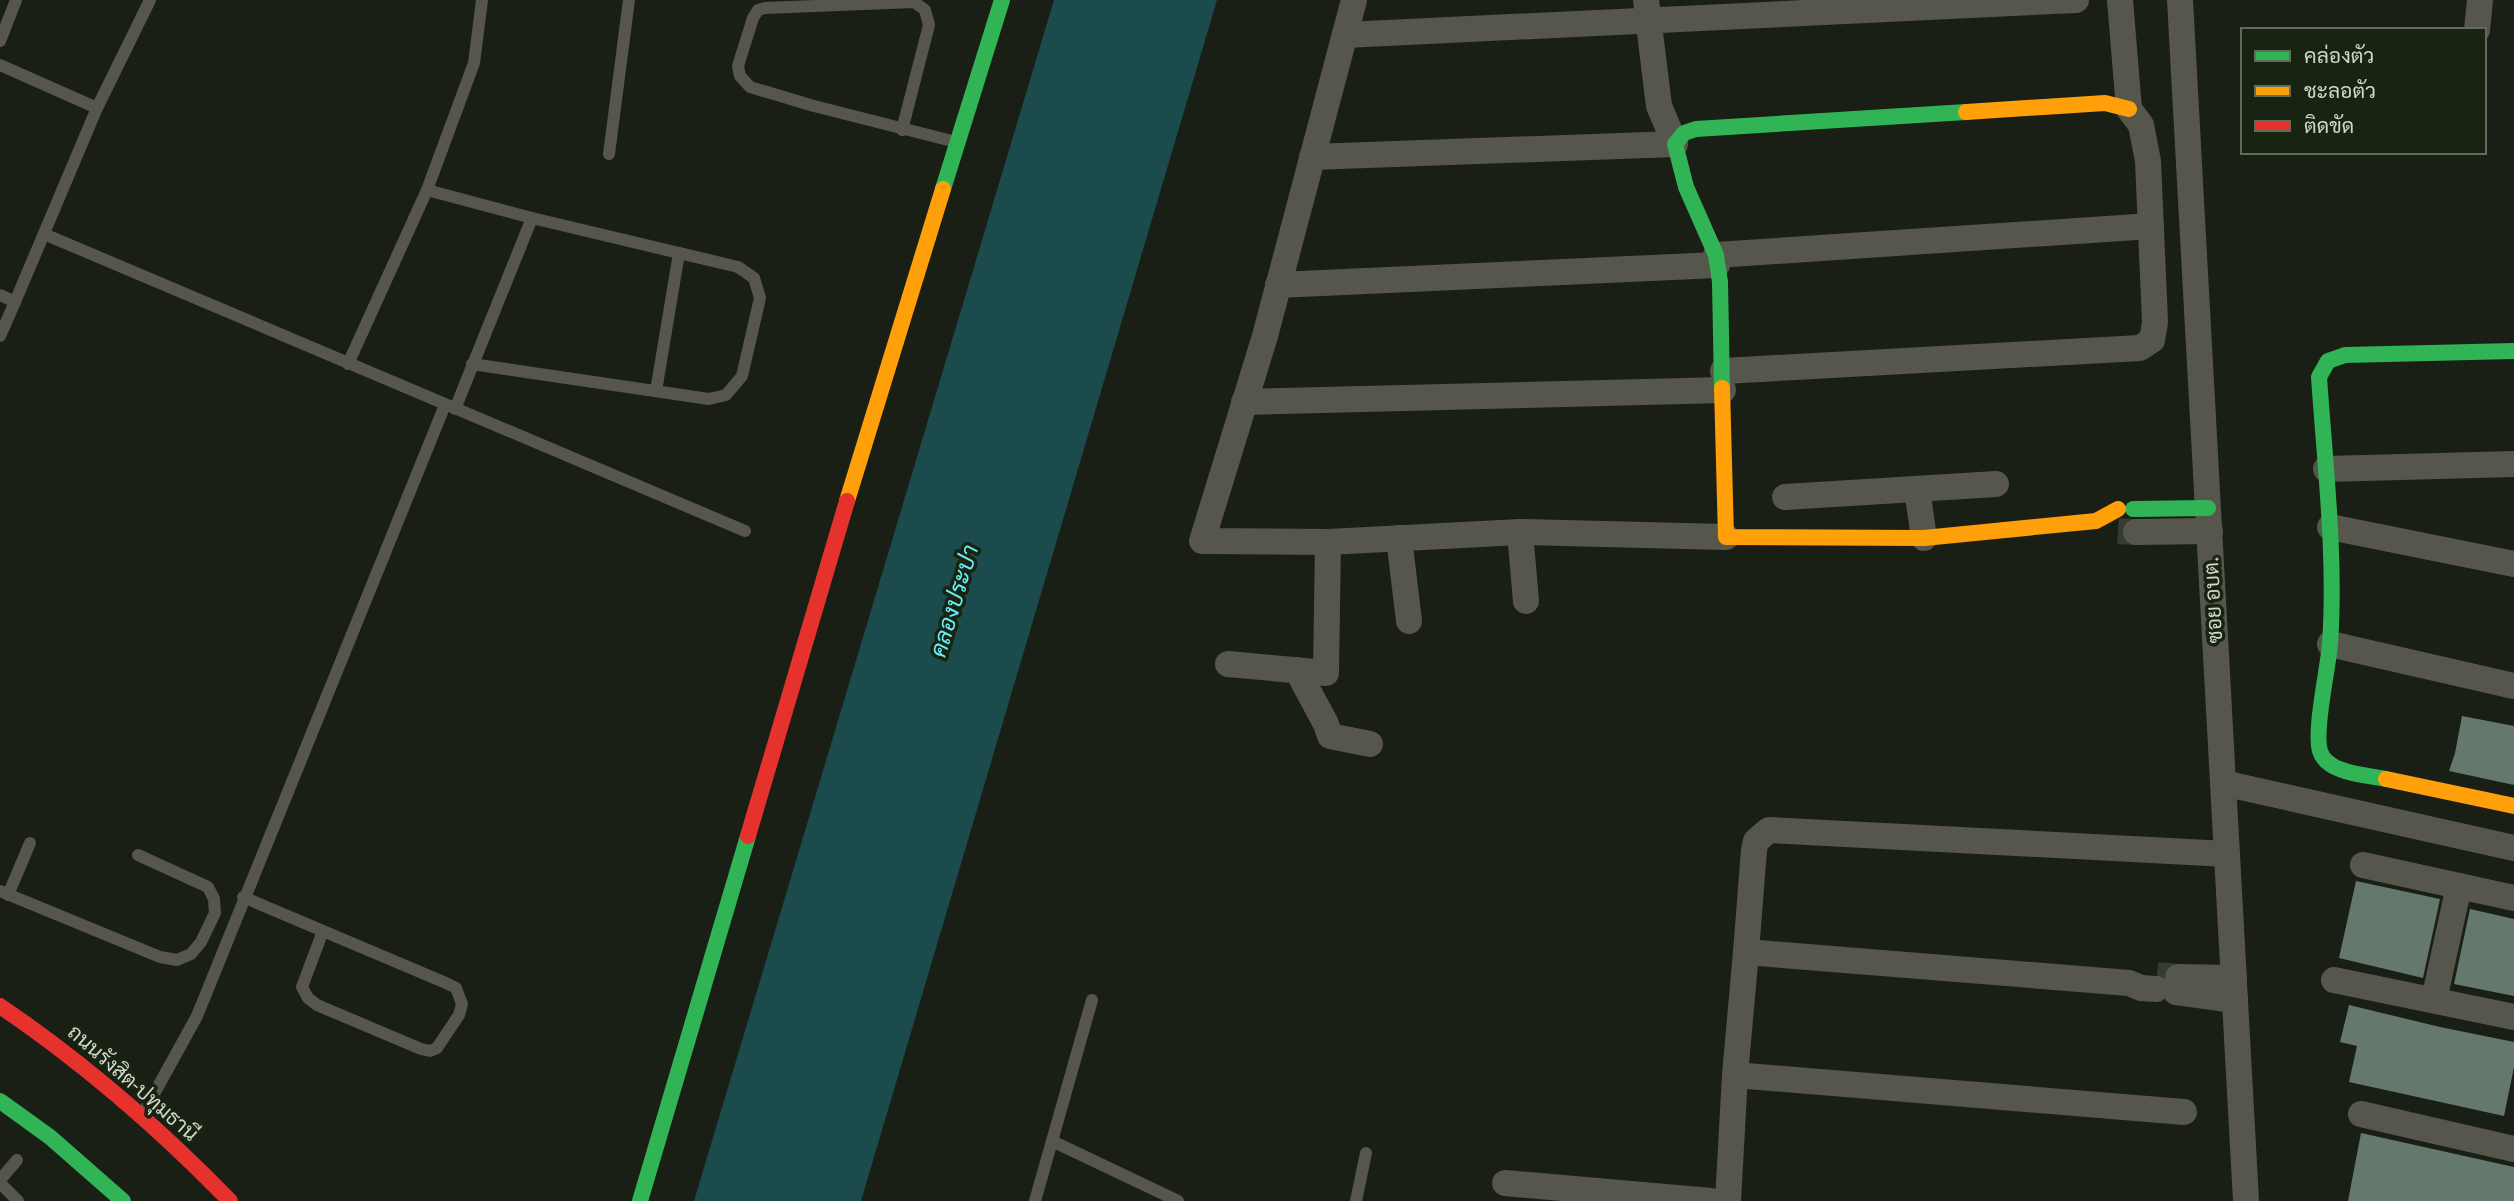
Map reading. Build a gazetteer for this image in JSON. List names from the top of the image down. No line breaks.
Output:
{"streets":{"street":["ซอย อบต.","ถนนรังสิต-ปทุมธานี"]},"water":["คลองประปา"],"legend":["คล่องตัว","ชะลอตัว","ติดขัด"]}
